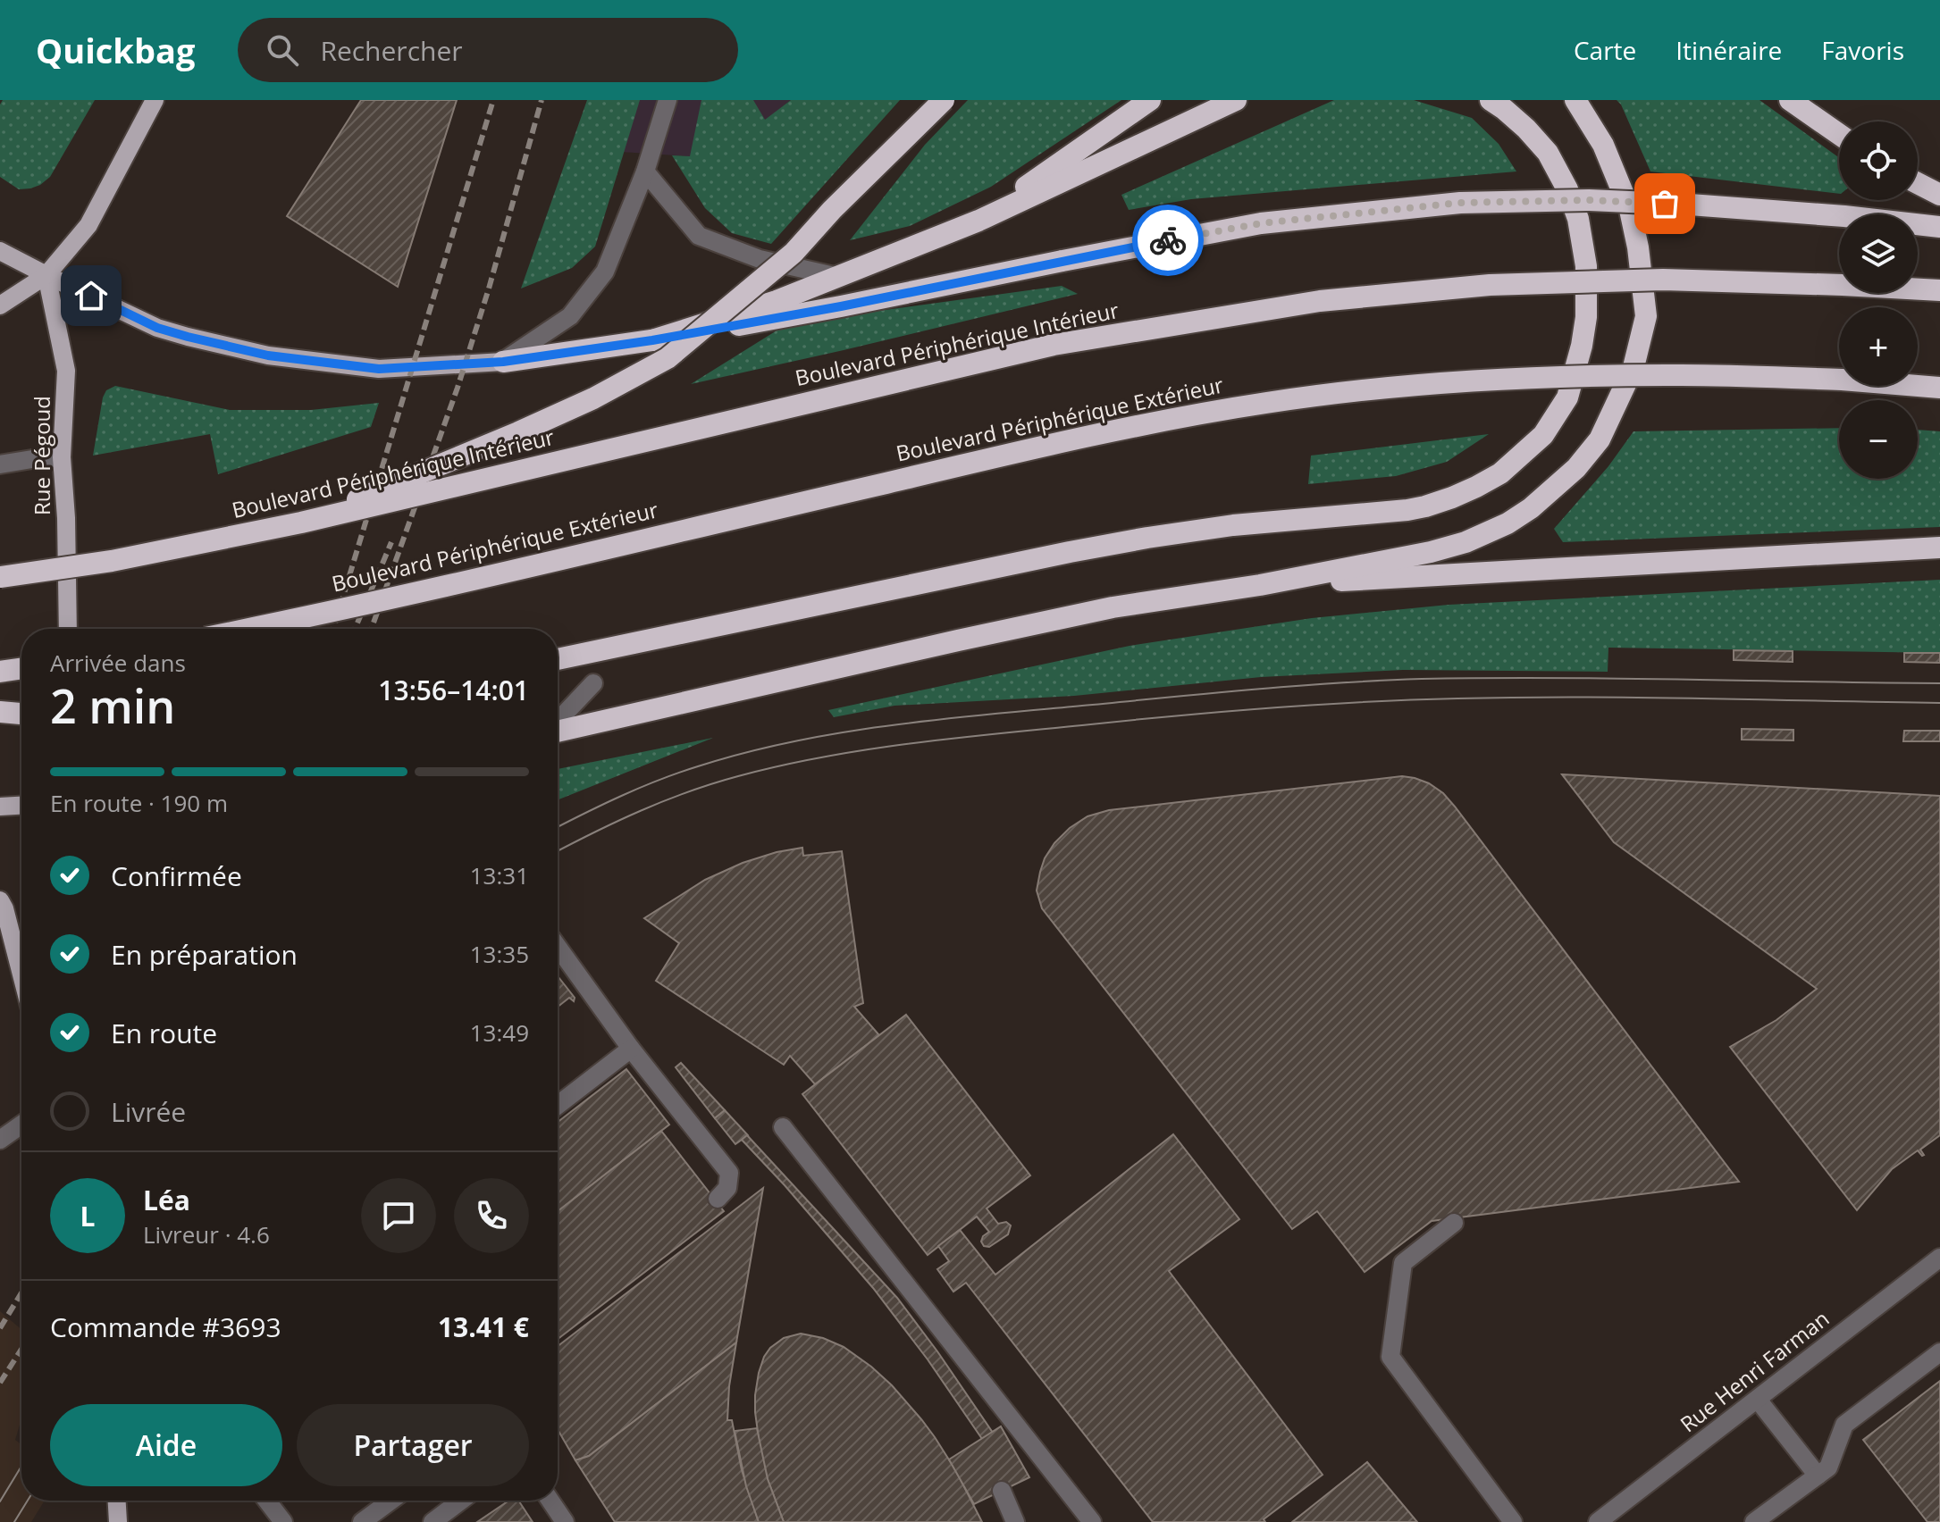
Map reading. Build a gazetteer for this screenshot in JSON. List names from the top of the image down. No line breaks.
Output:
{"streets":{"highway":["Boulevard Périphérique Intérieur","Boulevard Périphérique Extérieur"],"main road":["Rue Pégoud"],"street":["Rue Henri Farman"]},"page":{"header":"Quickbag","search":"Rechercher","nav":["Carte","Itinéraire","Favoris"],"map_buttons":["+","−"],"heading":["2 min","Arrivée dans","13:56–14:01"],"panel":["Léa","Livreur · 4.6","Commande #3693","13.41 €"],"bar":"En route · 190 m","list":[["Confirmée","13:31"],["En préparation","13:35"],["En route","13:49"],"Livrée"],"round":"L","buttons":["Aide","Partager"]}}
